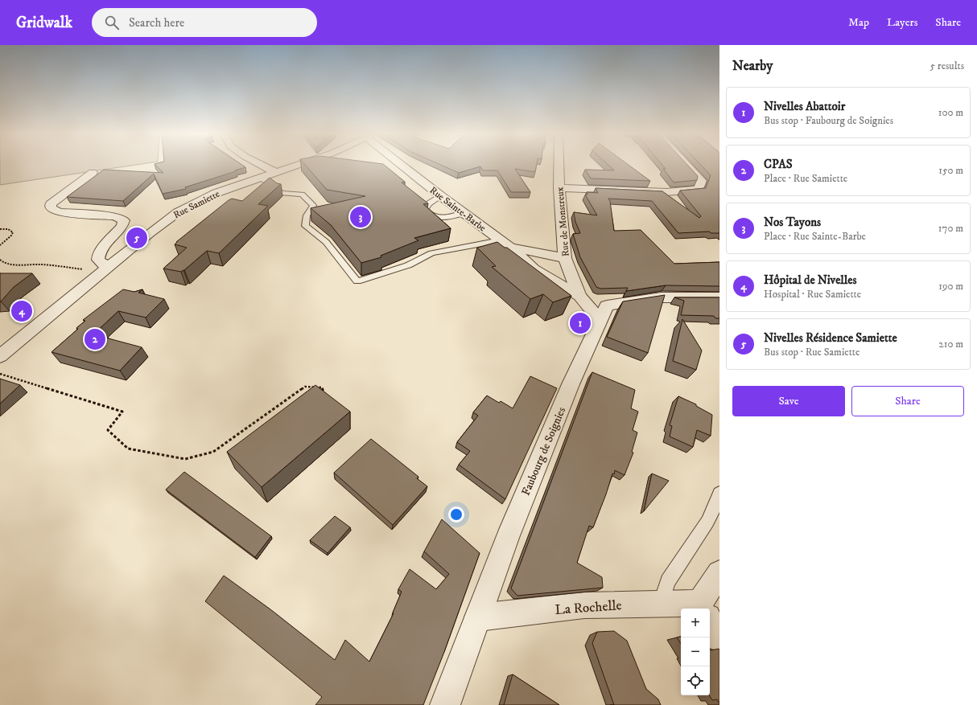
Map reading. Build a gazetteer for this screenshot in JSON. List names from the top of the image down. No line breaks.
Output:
{"streets":{"street":["Rue Samiette","Rue Sainte-Barbe","Rue de Monstreux","Faubourg de Soignies","La Rochelle"]},"crossings":[["Rue Sainte-Barbe","Rue de Monstreux"],["Rue de Monstreux","Faubourg de Soignies"],["Faubourg de Soignies","La Rochelle"]],"page":{"header":"Gridwalk","search":"Search here","nav":["Map","Layers","Share"],"heading":["Nearby","5 results"],"list":[{"mark":"1","name":"Nivelles Abattoir","note":"Bus stop · Faubourg de Soignies","value":"100 m"},{"mark":"2","name":"CPAS","note":"Place · Rue Samiette","value":"150 m"},{"mark":"3","name":"Nos Tayons","note":"Place · Rue Sainte-Barbe","value":"170 m"},{"mark":"4","name":"Hôpital de Nivelles","note":"Hospital · Rue Samiette","value":"190 m"},{"mark":"5","name":"Nivelles Résidence Samiette","note":"Bus stop · Rue Samiette","value":"210 m"}],"pins":["3","5","4","1","2"],"buttons":["Save","Share"],"map_buttons":["+","−"]}}
